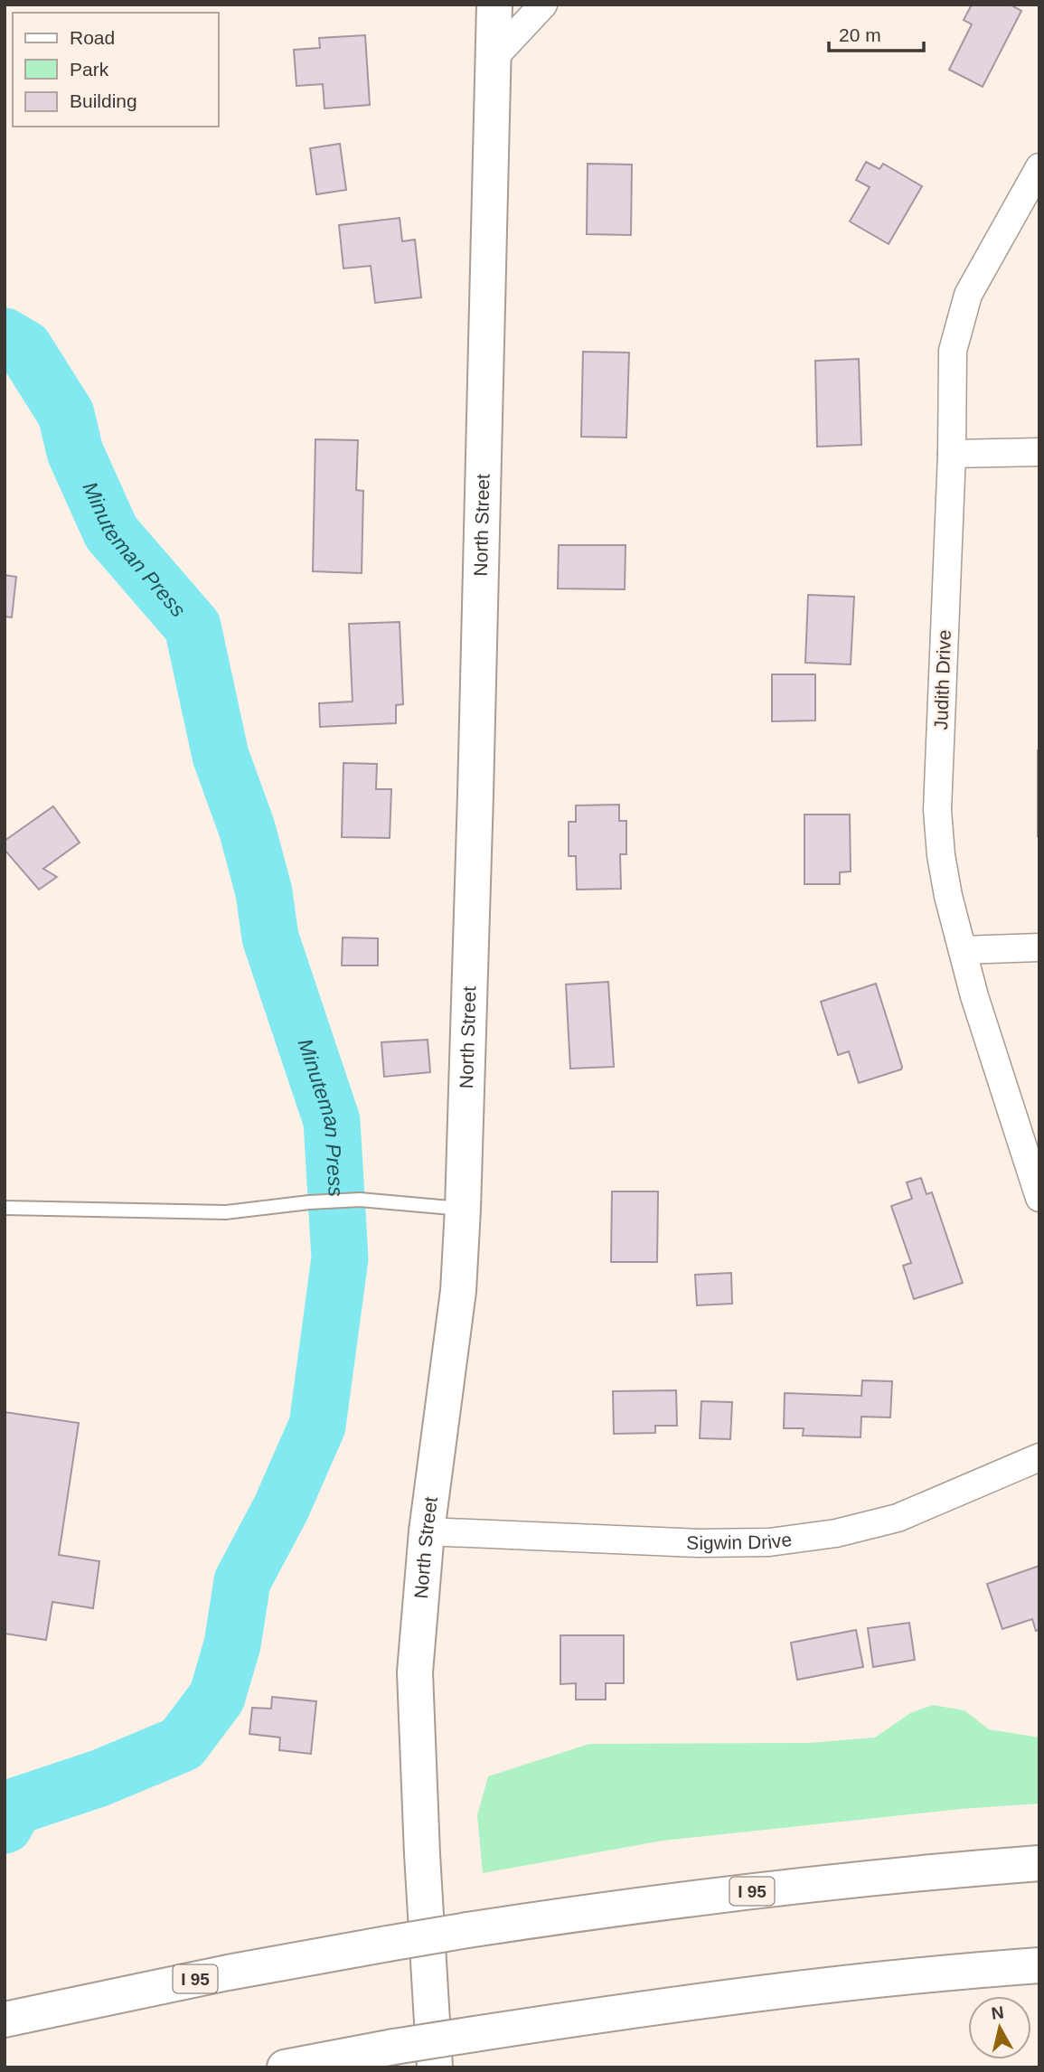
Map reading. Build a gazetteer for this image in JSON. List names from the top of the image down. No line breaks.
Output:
{"streets":{"main road":["North Street","I 95"],"street":["Judith Drive","Sigwin Drive"]},"crossings":[["North Street","Sigwin Drive"]],"water":["Minuteman Press"],"legend":["Road","Park","Building"],"scale_bar":"20 m","north":"top"}
